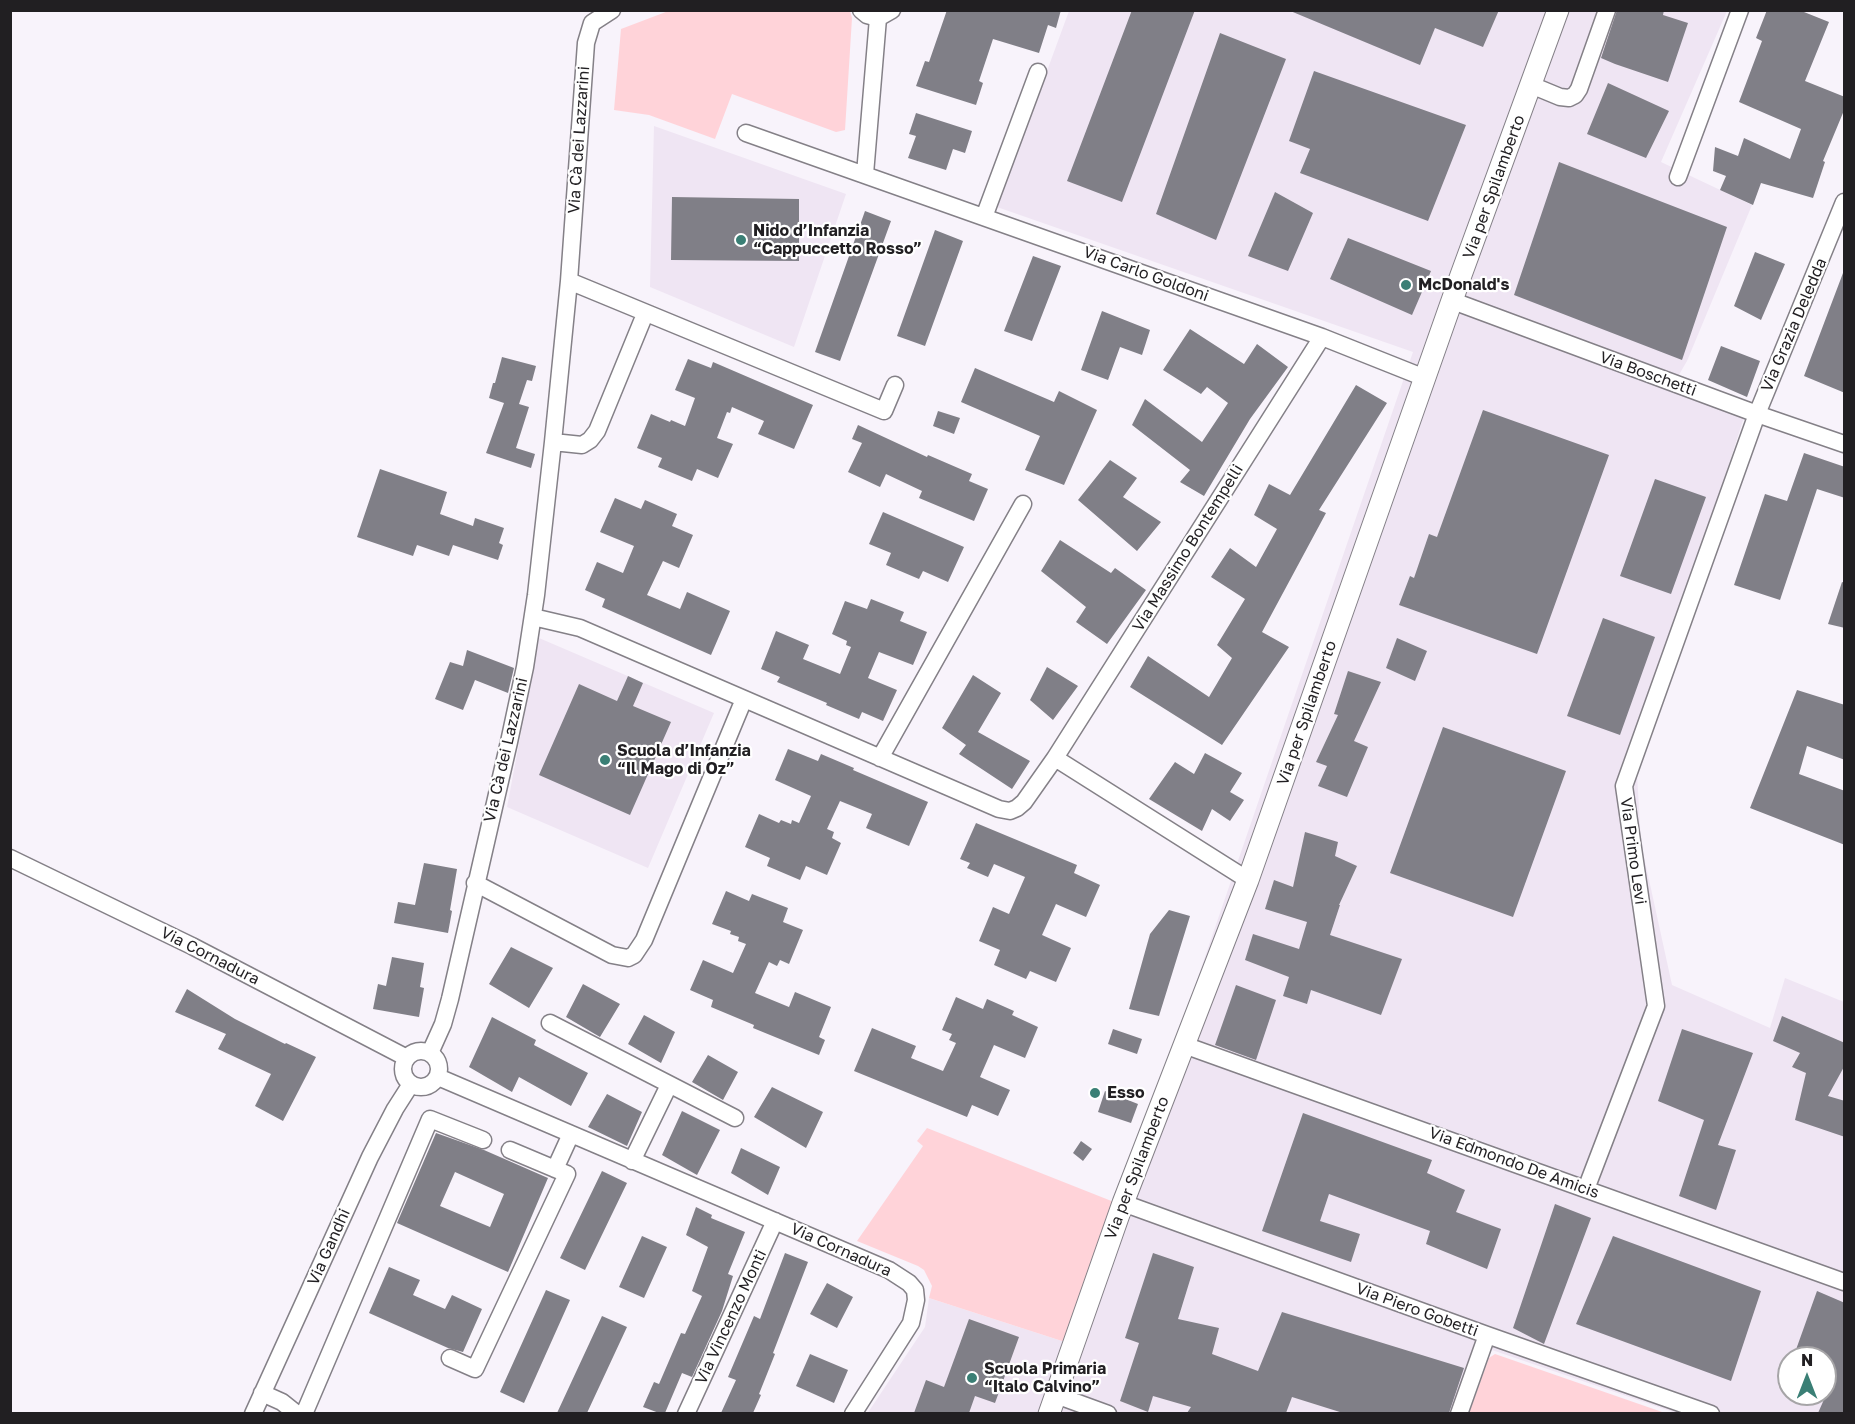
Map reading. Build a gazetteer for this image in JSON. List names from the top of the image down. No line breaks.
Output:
{"streets":{"main road":["Via per Spilamberto"],"street":["Via Cà dei Lazzarini","Via Carlo Goldoni","Via Grazia Deledda","Via Boschetti","Via Massimo Bontempelli","Via Primo Levi","Via Cornadura","Via Edmondo De Amicis","Via Gandhi","Via Piero Gobetti","Via Vincenzo Monti"]},"crossings":[["Via Cà dei Lazzarini","Via Massimo Bontempelli"],["Via Cà dei Lazzarini","Via Cornadura"],["Via Cà dei Lazzarini","Via Gandhi"],["Via per Spilamberto","Via Carlo Goldoni"],["Via per Spilamberto","Via Boschetti"],["Via per Spilamberto","Via Edmondo De Amicis"],["Via per Spilamberto","Via Piero Gobetti"],["Via Carlo Goldoni","Via Massimo Bontempelli"],["Via Grazia Deledda","Via Boschetti"],["Via Grazia Deledda","Via Primo Levi"],["Via Boschetti","Via Primo Levi"],["Via Primo Levi","Via Edmondo De Amicis"],["Via Cornadura","Via Gandhi"],["Via Cornadura","Via Vincenzo Monti"]],"places":["Nido d’Infanzia “Cappuccetto Rosso”","McDonald's","Scuola d’Infanzia “Il Mago di Oz”","Esso","Scuola Primaria “Italo Calvino”"],"north":"top"}
